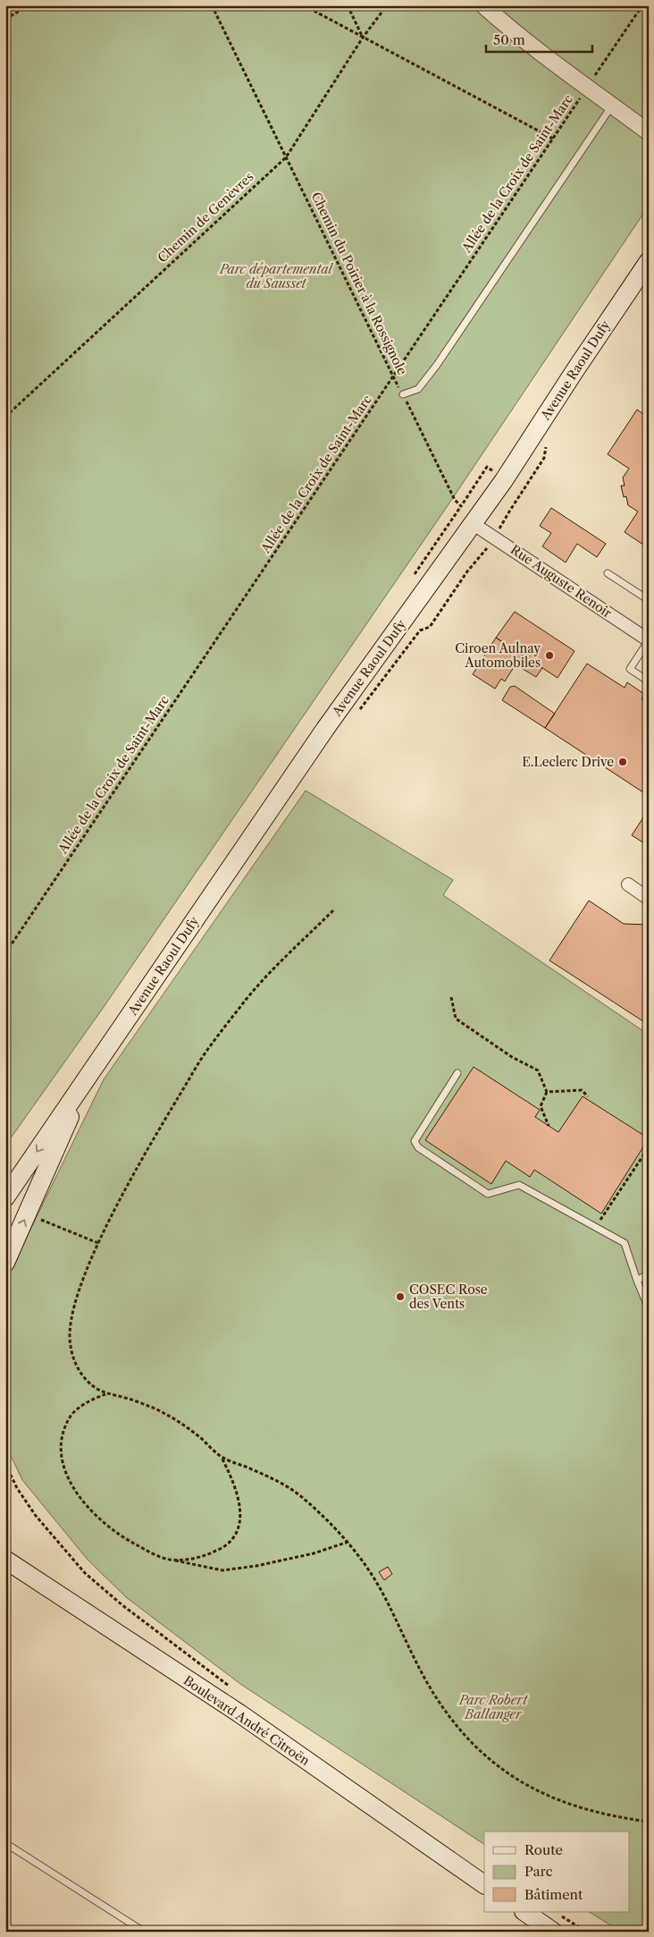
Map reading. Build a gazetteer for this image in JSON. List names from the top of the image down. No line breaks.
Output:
{"streets":{"main road":["Avenue Raoul Dufy","Boulevard André Citroën"],"street":["Rue Auguste Renoir"],"path":["Allée de la Croix de Saint-Marc","Chemin de Genèvres","Chemin du Poirier à la Rossignole"]},"crossings":[["Allée de la Croix de Saint-Marc","Chemin du Poirier à la Rossignole"],["Chemin de Genèvres","Chemin du Poirier à la Rossignole"],["Chemin du Poirier à la Rossignole","Avenue Raoul Dufy"],["Avenue Raoul Dufy","Rue Auguste Renoir"]],"parks":["Parc départemental du Sausset","Parc Robert Ballanger"],"places":["Ciroen Aulnay Automobiles","E.Leclerc Drive","COSEC Rose des Vents"],"legend":["Route","Parc","Bâtiment"],"scale_bar":"50 m"}
